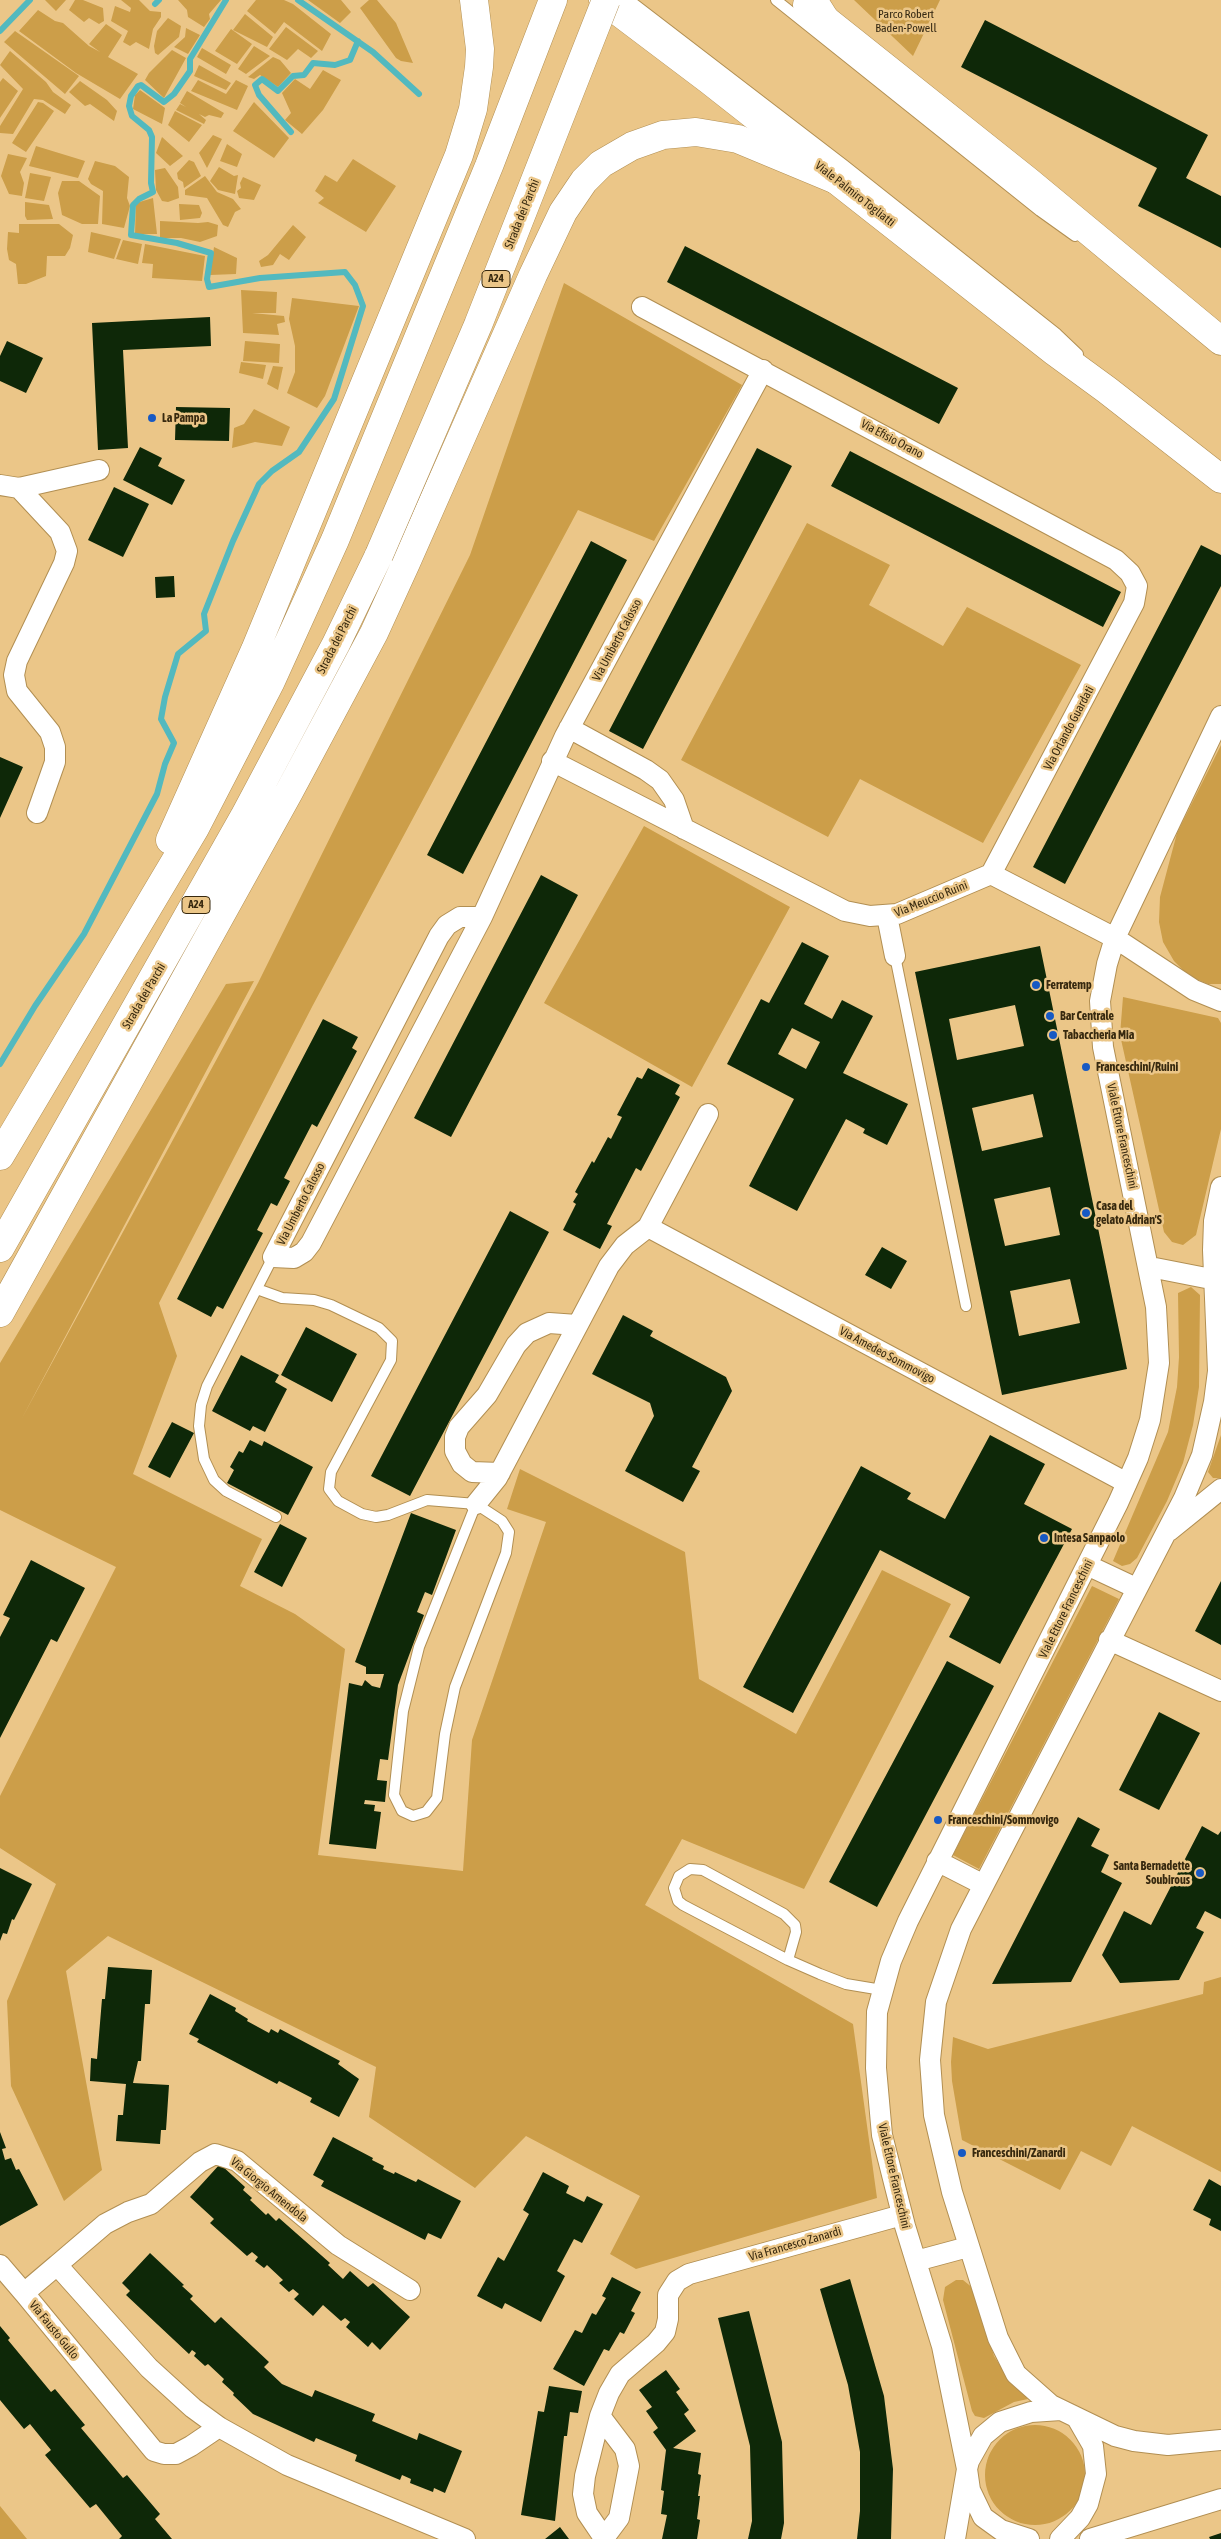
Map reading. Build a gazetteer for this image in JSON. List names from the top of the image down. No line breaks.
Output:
{"streets":{"main road":["Viale Palmiro Togliatti","Strada dei Parchi","A24"],"street":["Via Efisio Orano","Via Umberto Calosso","Via Orlando Guardati","Via Meuccio Ruini","Viale Ettore Franceschini","Via Amedeo Sommovigo","Via Giorgio Amendola","Via Francesco Zanardi","Via Fausto Gullo"]},"crossings":[["Viale Palmiro Togliatti","Strada dei Parchi"],["Via Efisio Orano","Via Umberto Calosso"],["Via Efisio Orano","Via Orlando Guardati"],["Via Umberto Calosso","Via Meuccio Ruini"],["Via Orlando Guardati","Via Meuccio Ruini"],["Viale Ettore Franceschini","Via Amedeo Sommovigo"],["Viale Ettore Franceschini","Via Francesco Zanardi"],["Via Giorgio Amendola","Via Fausto Gullo"]],"parks":["Parco Robert Baden-Powell"],"places":["La Pampa","Ferratemp","Bar Centrale","Tabaccheria Mia","Franceschini/Ruini","Casa del gelato Adrian'S","Intesa Sanpaolo","Franceschini/Sommovigo","Santa Bernadette Soubirous","Franceschini/Zanardi"]}
